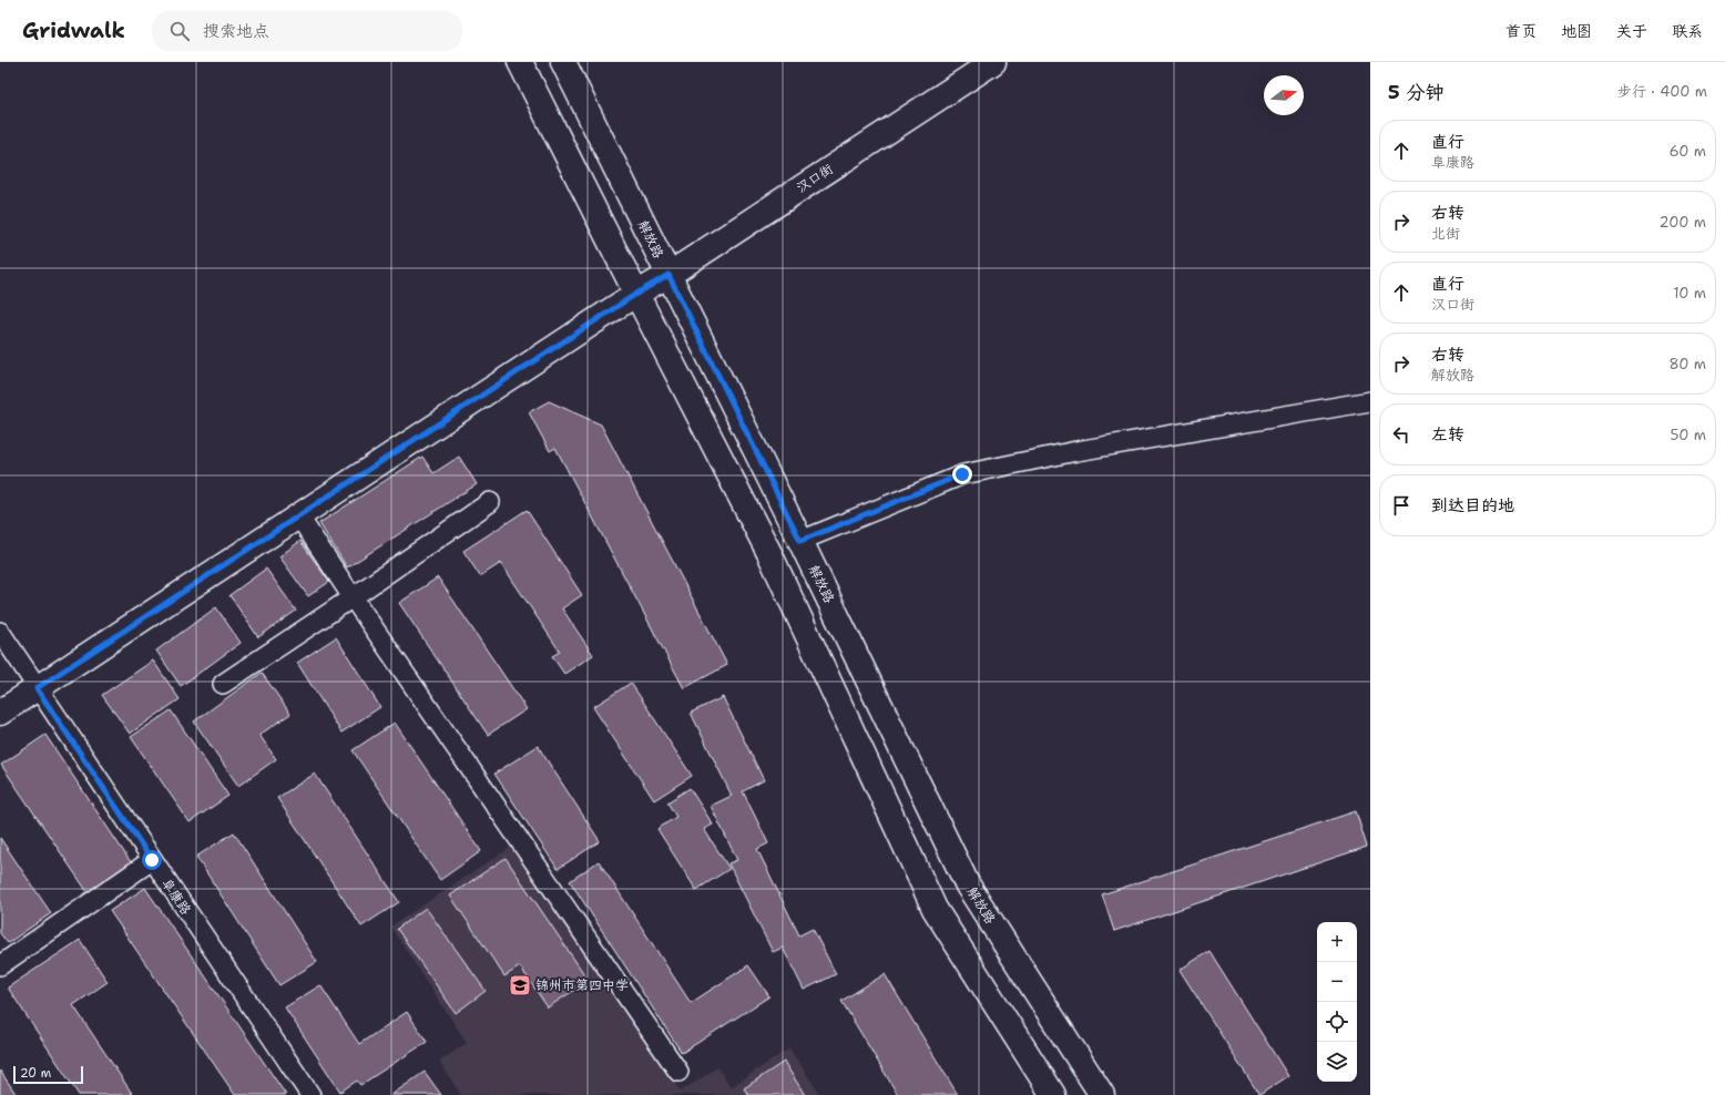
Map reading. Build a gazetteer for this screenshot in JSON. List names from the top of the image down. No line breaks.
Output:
{"streets":{"main road":["汉口街","解放路"],"street":["阜康路"]},"crossings":[["汉口街","解放路"],["汉口街","阜康路"]],"places":{"school or university":["锦州市第四中学"]},"scale_bar":"20 m","north":"right","page":{"header":"Gridwalk","search":"搜索地点","nav":["首页","地图","关于","联系"],"heading":["5 分钟","步行 · 400 m"],"list":[["直行","阜康路","60 m"],["右转","北街","200 m"],["直行","汉口街","10 m"],["右转","解放路","80 m"],["左转","50 m"],"到达目的地"],"map_buttons":["+","−"],"scale":"20 m"}}
